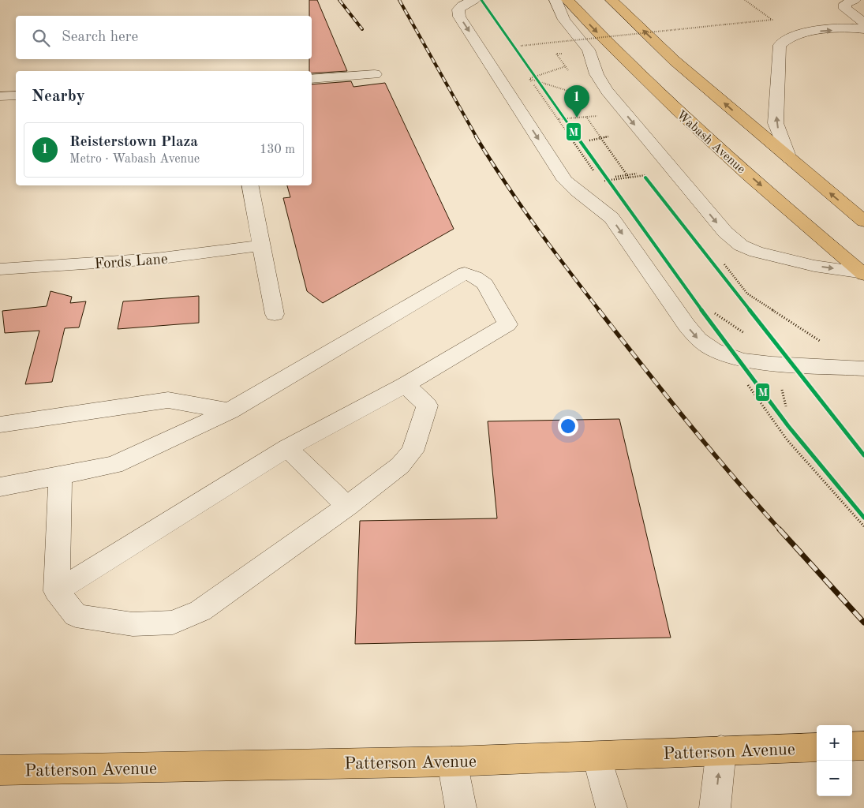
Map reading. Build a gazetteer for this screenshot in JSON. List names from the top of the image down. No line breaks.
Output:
{"streets":{"main road":["Wabash Avenue","Patterson Avenue"],"street":["Fords Lane"]},"lines":["transit line M"],"page":{"search":"Search here","heading":"Nearby","pins":"1","list":[{"mark":"1","name":"Reisterstown Plaza","note":"Metro · Wabash Avenue","value":"130 m"}],"map_buttons":["+","−"]}}
